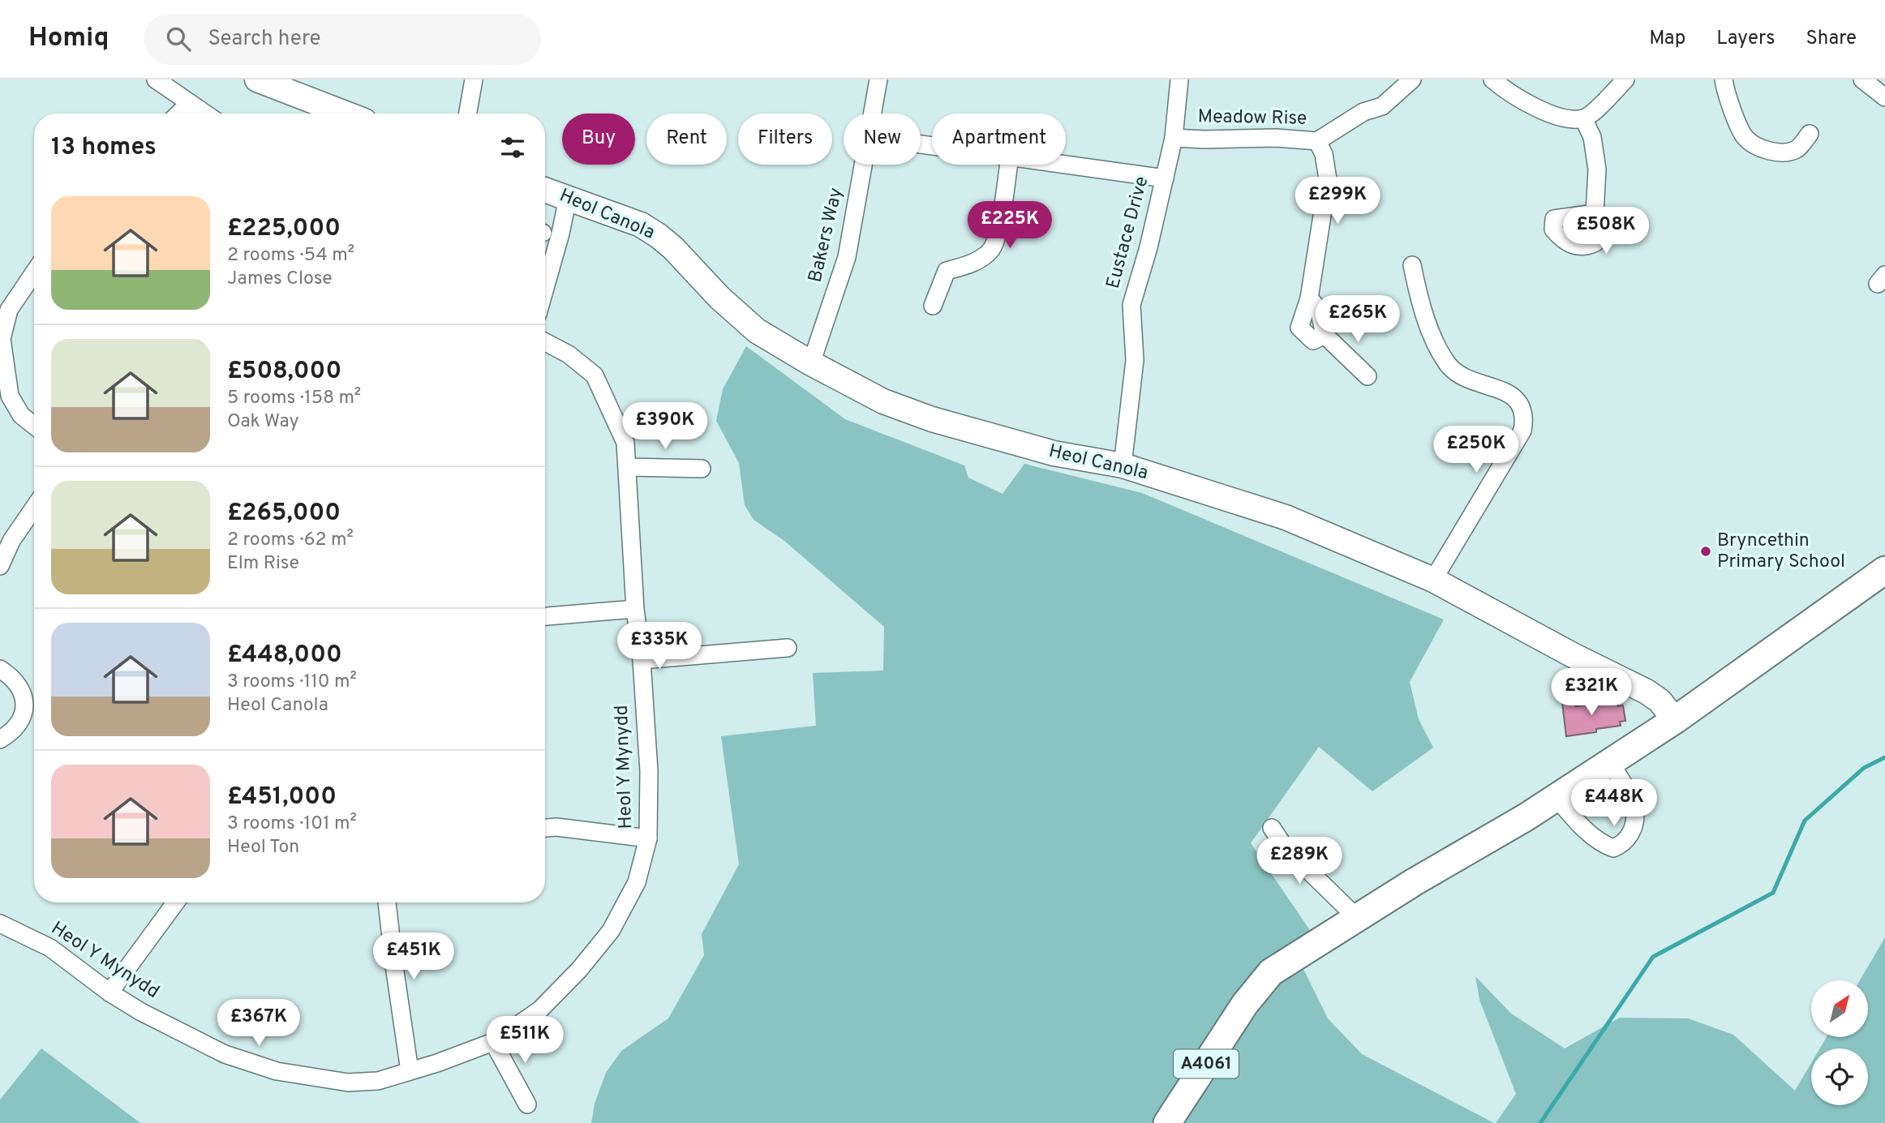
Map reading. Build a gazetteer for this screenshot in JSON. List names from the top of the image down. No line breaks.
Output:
{"streets":{"main road":["A4061"],"street":["Meadow Rise","Heol Canola","Eustace Drive","Bakers Way","Heol Y Mynydd"]},"crossings":[["Meadow Rise","Eustace Drive"],["Heol Canola","Eustace Drive"],["Heol Canola","Bakers Way"],["Heol Canola","A4061"]],"places":["Bryncethin Primary School"],"north":"top right","page":{"header":"Homiq","search":"Search here","nav":["Map","Layers","Share"],"chip":["Buy","Rent","Filters","New","Apartment"],"heading":"13 homes","price":["£299K","£225K","£508K","£265K","£390K","£250K","£335K","£321K","£448K","£289K","£451K","£367K","£511K"],"list":[{"name":"£225,000","note":"2 rooms · 54 m² · James Close"},{"name":"£508,000","note":"5 rooms · 158 m² · Oak Way"},{"name":"£265,000","note":"2 rooms · 62 m² · Elm Rise"},{"name":"£448,000","note":"3 rooms · 110 m² · Heol Canola"},{"name":"£451,000","note":"3 rooms · 101 m² · Heol Ton"}]}}
